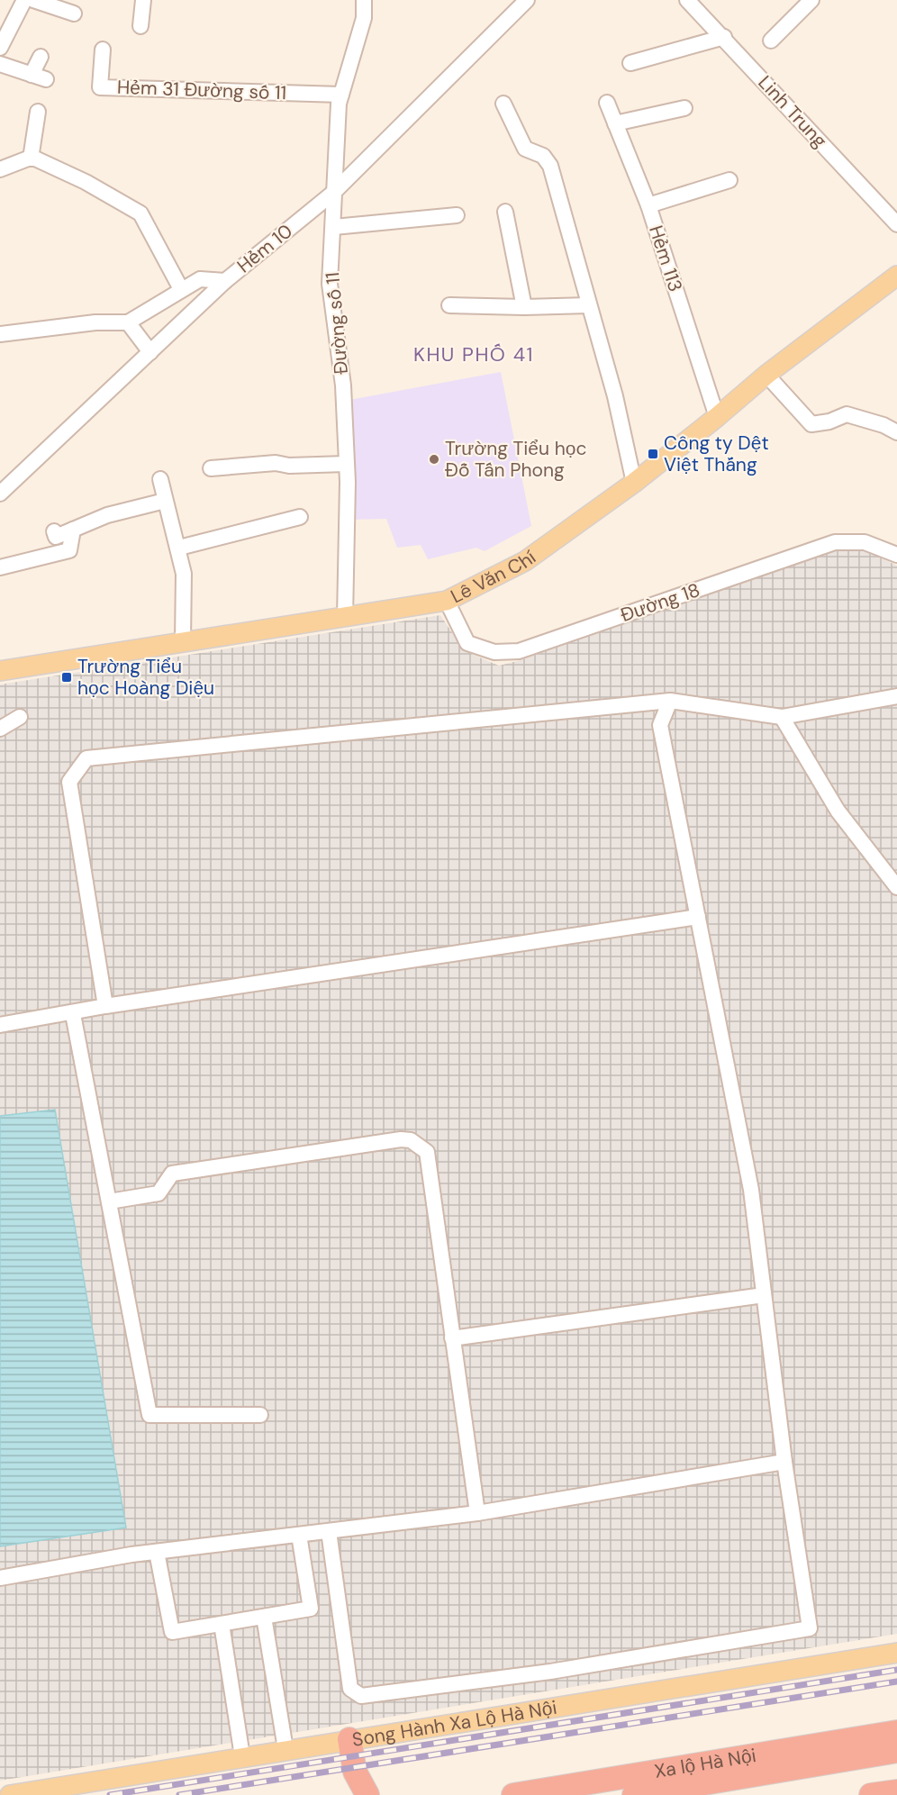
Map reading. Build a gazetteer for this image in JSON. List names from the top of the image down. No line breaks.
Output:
{"streets":{"highway":["Xa lộ Hà Nội"],"main road":["Lê Văn Chí","Song Hành Xa Lộ Hà Nội"],"street":["Hẻm 31 Đường số 11","Linh Trung","Hẻm 10","Hẻm 113","Đường số 11","Đường 18"]},"crossings":[["Hẻm 31 Đường số 11","Đường số 11"],["Hẻm 10","Đường số 11"],["Hẻm 113","Lê Văn Chí"],["Đường số 11","Lê Văn Chí"],["Lê Văn Chí","Đường 18"]],"districts":["KHU PHỐ 41"],"places":{"transit":["Công ty Dệt Việt Thắng","Trường Tiểu học Hoàng Diệu"],"other":["Trường Tiểu học Đỗ Tấn Phong"]}}
